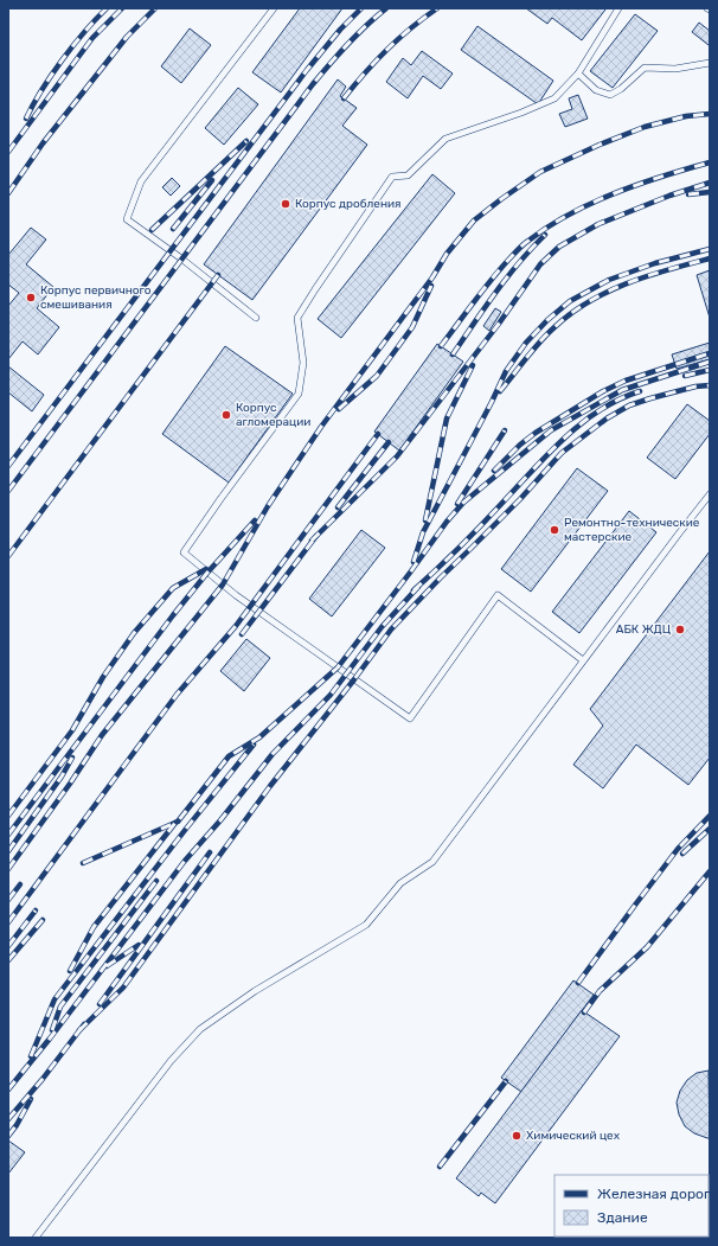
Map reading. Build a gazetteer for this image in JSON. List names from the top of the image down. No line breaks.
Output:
{"places":["Корпус дробления","Корпус первичного смешивания","Корпус агломерации","Ремонтно-технические мастерские","АБК ЖДЦ","Химический цех"],"legend":["Железная дорога","Здание"]}
